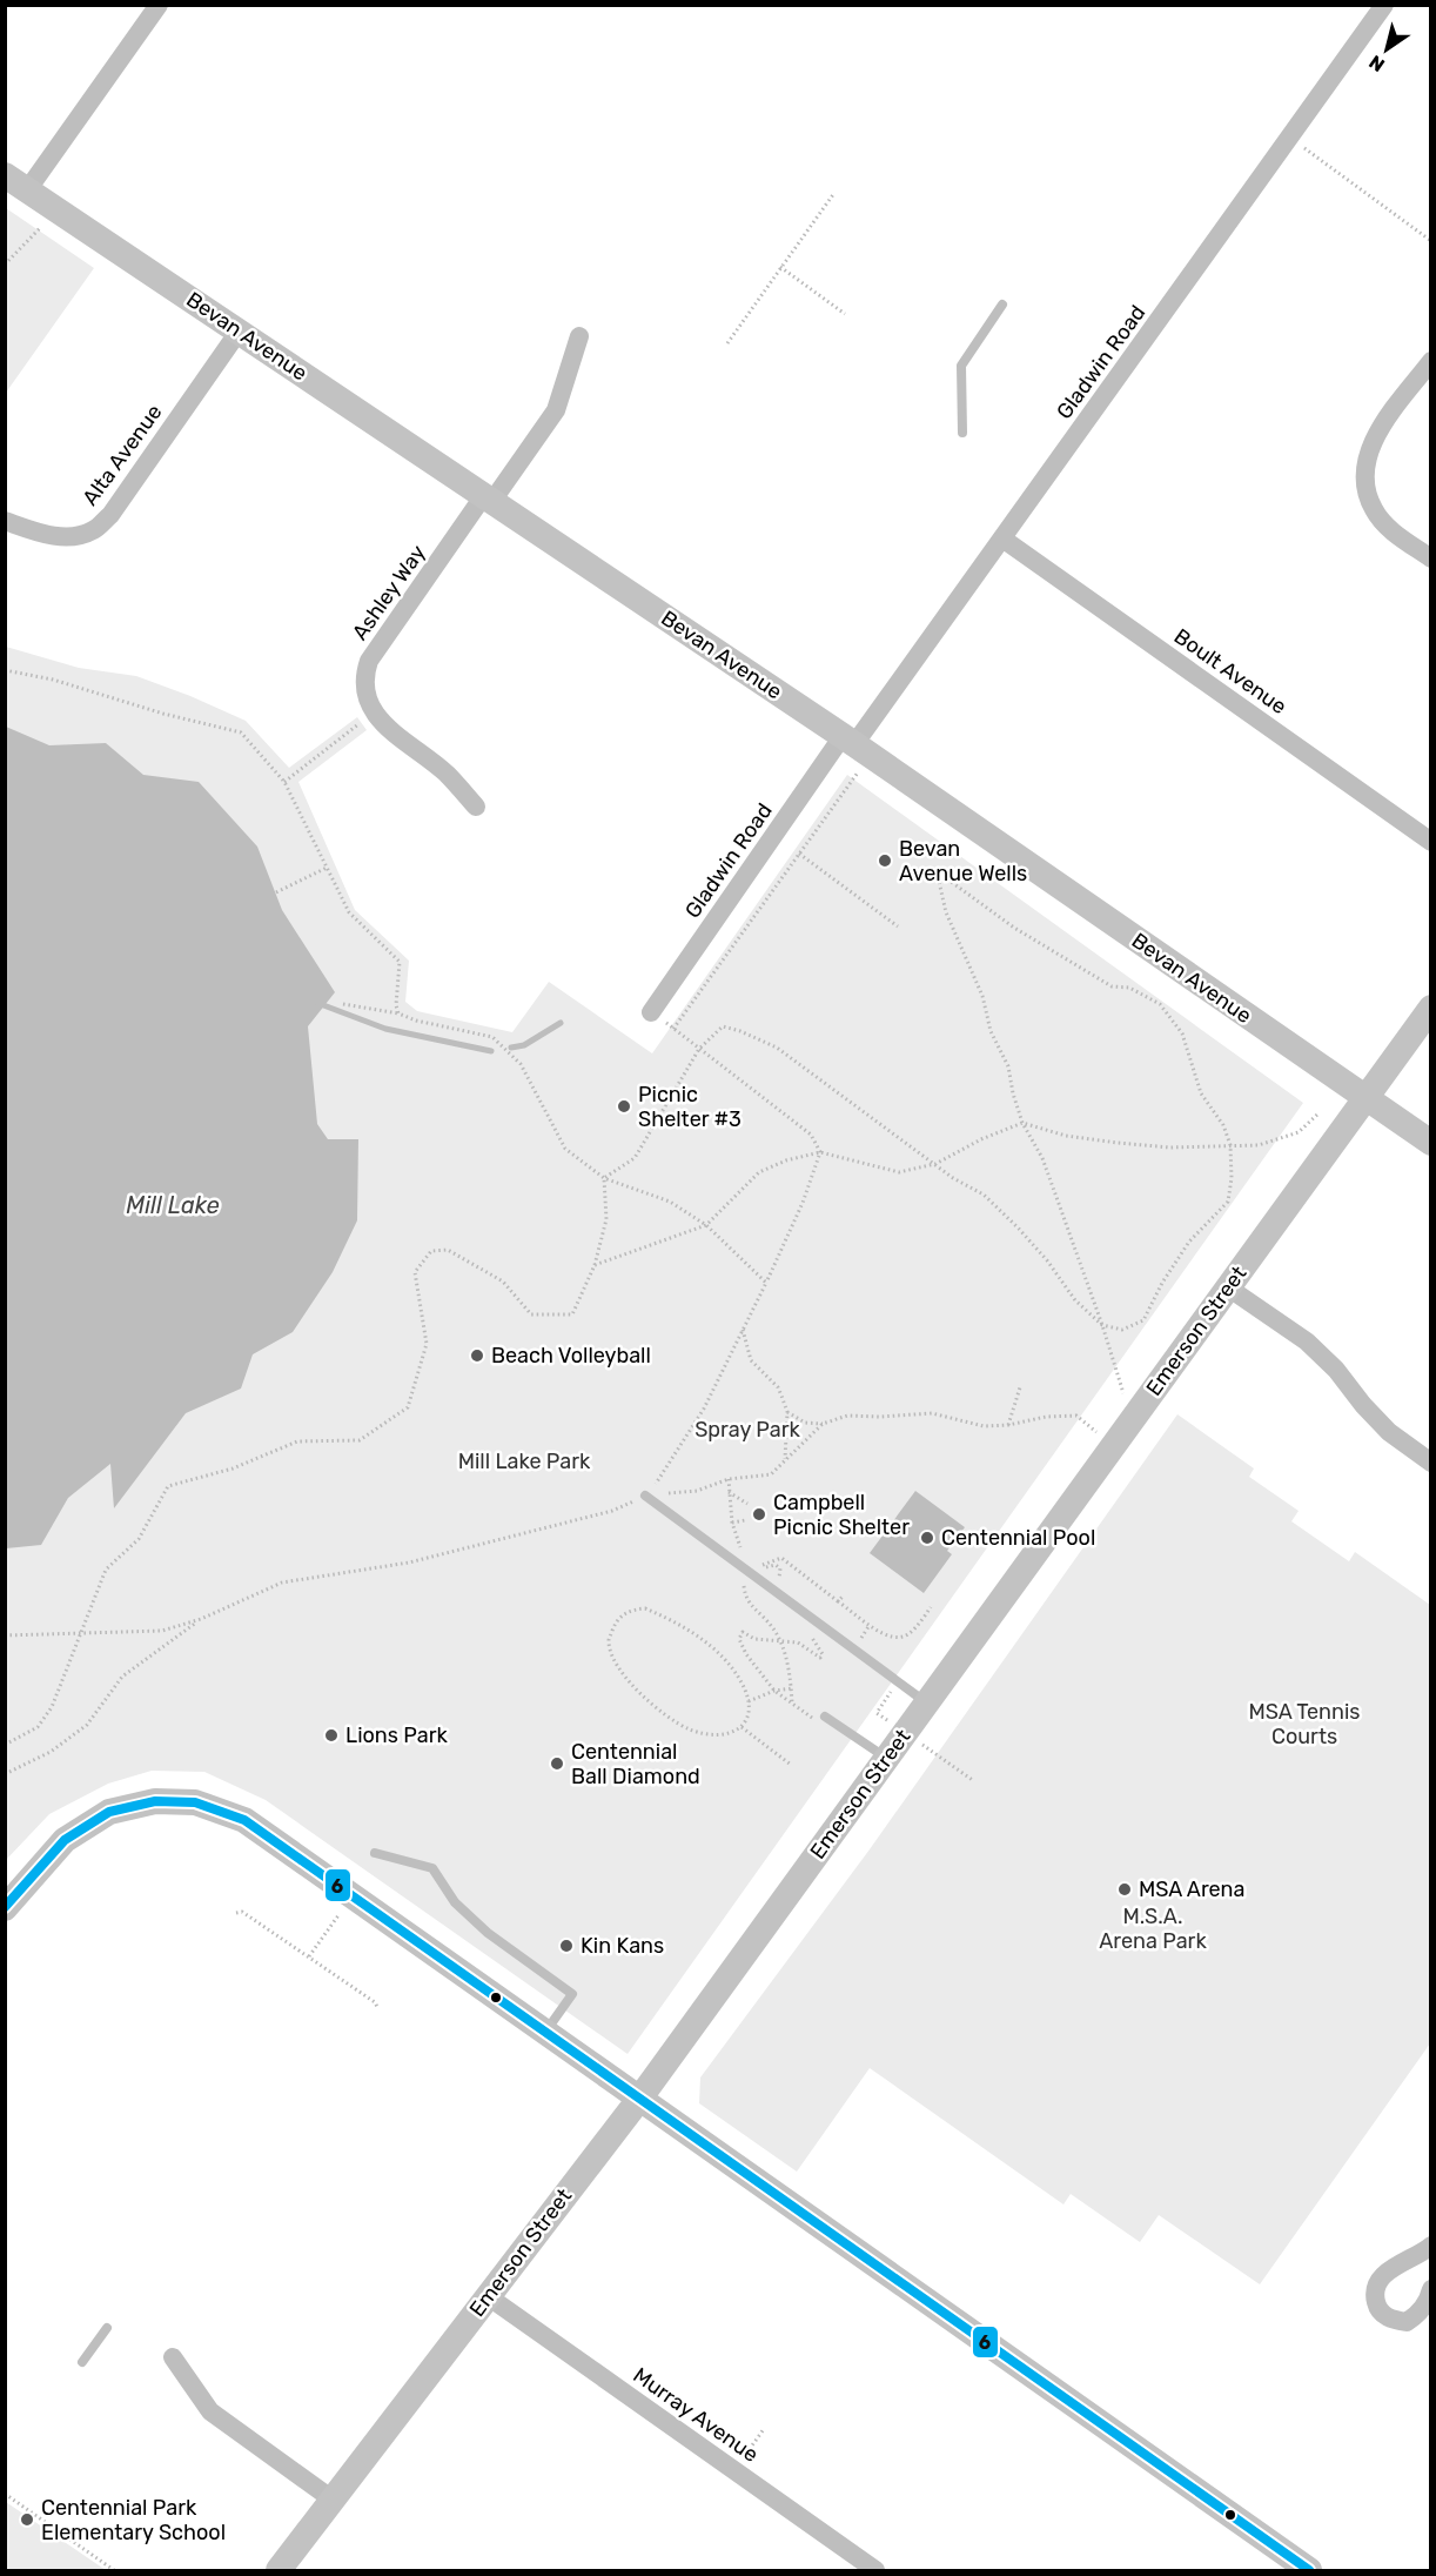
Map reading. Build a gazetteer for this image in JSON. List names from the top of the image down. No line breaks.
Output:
{"streets":{"main road":["Bevan Avenue","Emerson Street"],"street":["Gladwin Road","Alta Avenue","Ashley Way","Boult Avenue","Murray Avenue"]},"crossings":[["Bevan Avenue","Gladwin Road"],["Bevan Avenue","Alta Avenue"],["Bevan Avenue","Ashley Way"],["Bevan Avenue","Emerson Street"],["Gladwin Road","Boult Avenue"],["Emerson Street","Murray Avenue"]],"water":["Mill Lake"],"parks":["Spray Park","Mill Lake Park","MSA Tennis Courts","M.S.A. Arena Park"],"places":["Bevan Avenue Wells","Picnic Shelter #3","Beach Volleyball","Campbell Picnic Shelter","Centennial Pool","Lions Park","Centennial Ball Diamond","MSA Arena","Kin Kans","Centennial Park Elementary School"],"lines":["transit line 6"],"north":"bottom left"}
